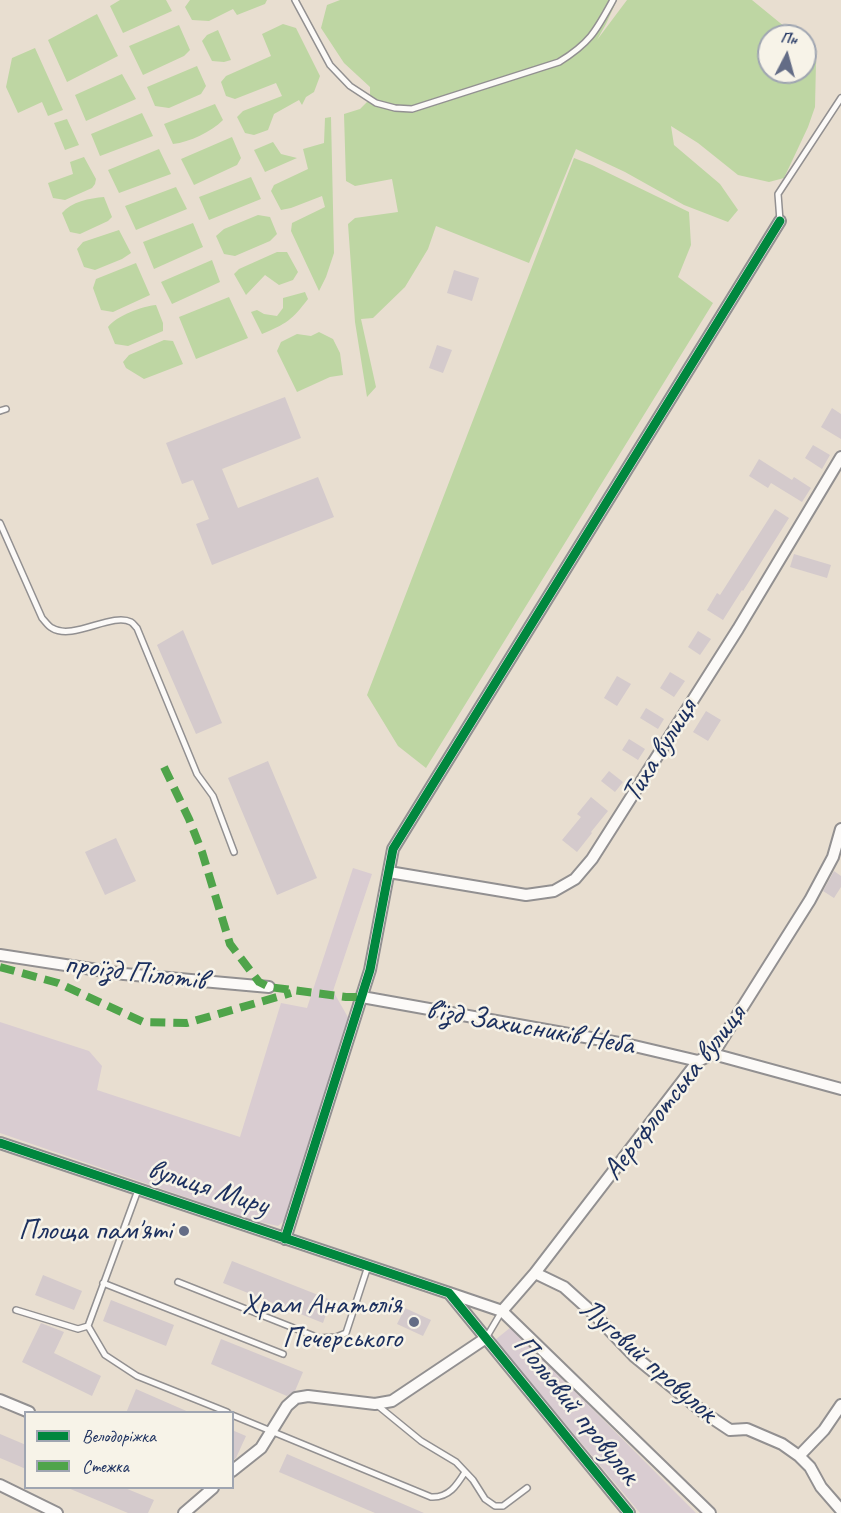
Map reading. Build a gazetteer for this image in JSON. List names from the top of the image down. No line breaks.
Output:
{"streets":{"street":["Тиха вулиця","проїзд Пілотів","в'їзд Захисників Неба","Аерофлотська вулиця","вулиця Миру","Луговий провулок","Польовий провулок"]},"crossings":[["в'їзд Захисників Неба","Аерофлотська вулиця"],["Аерофлотська вулиця","вулиця Миру"],["Аерофлотська вулиця","Луговий провулок"]],"places":["Площа пам'яті","Храм Анатолія Печерського"],"legend":["Велодоріжка","Стежка"],"north":"top"}
